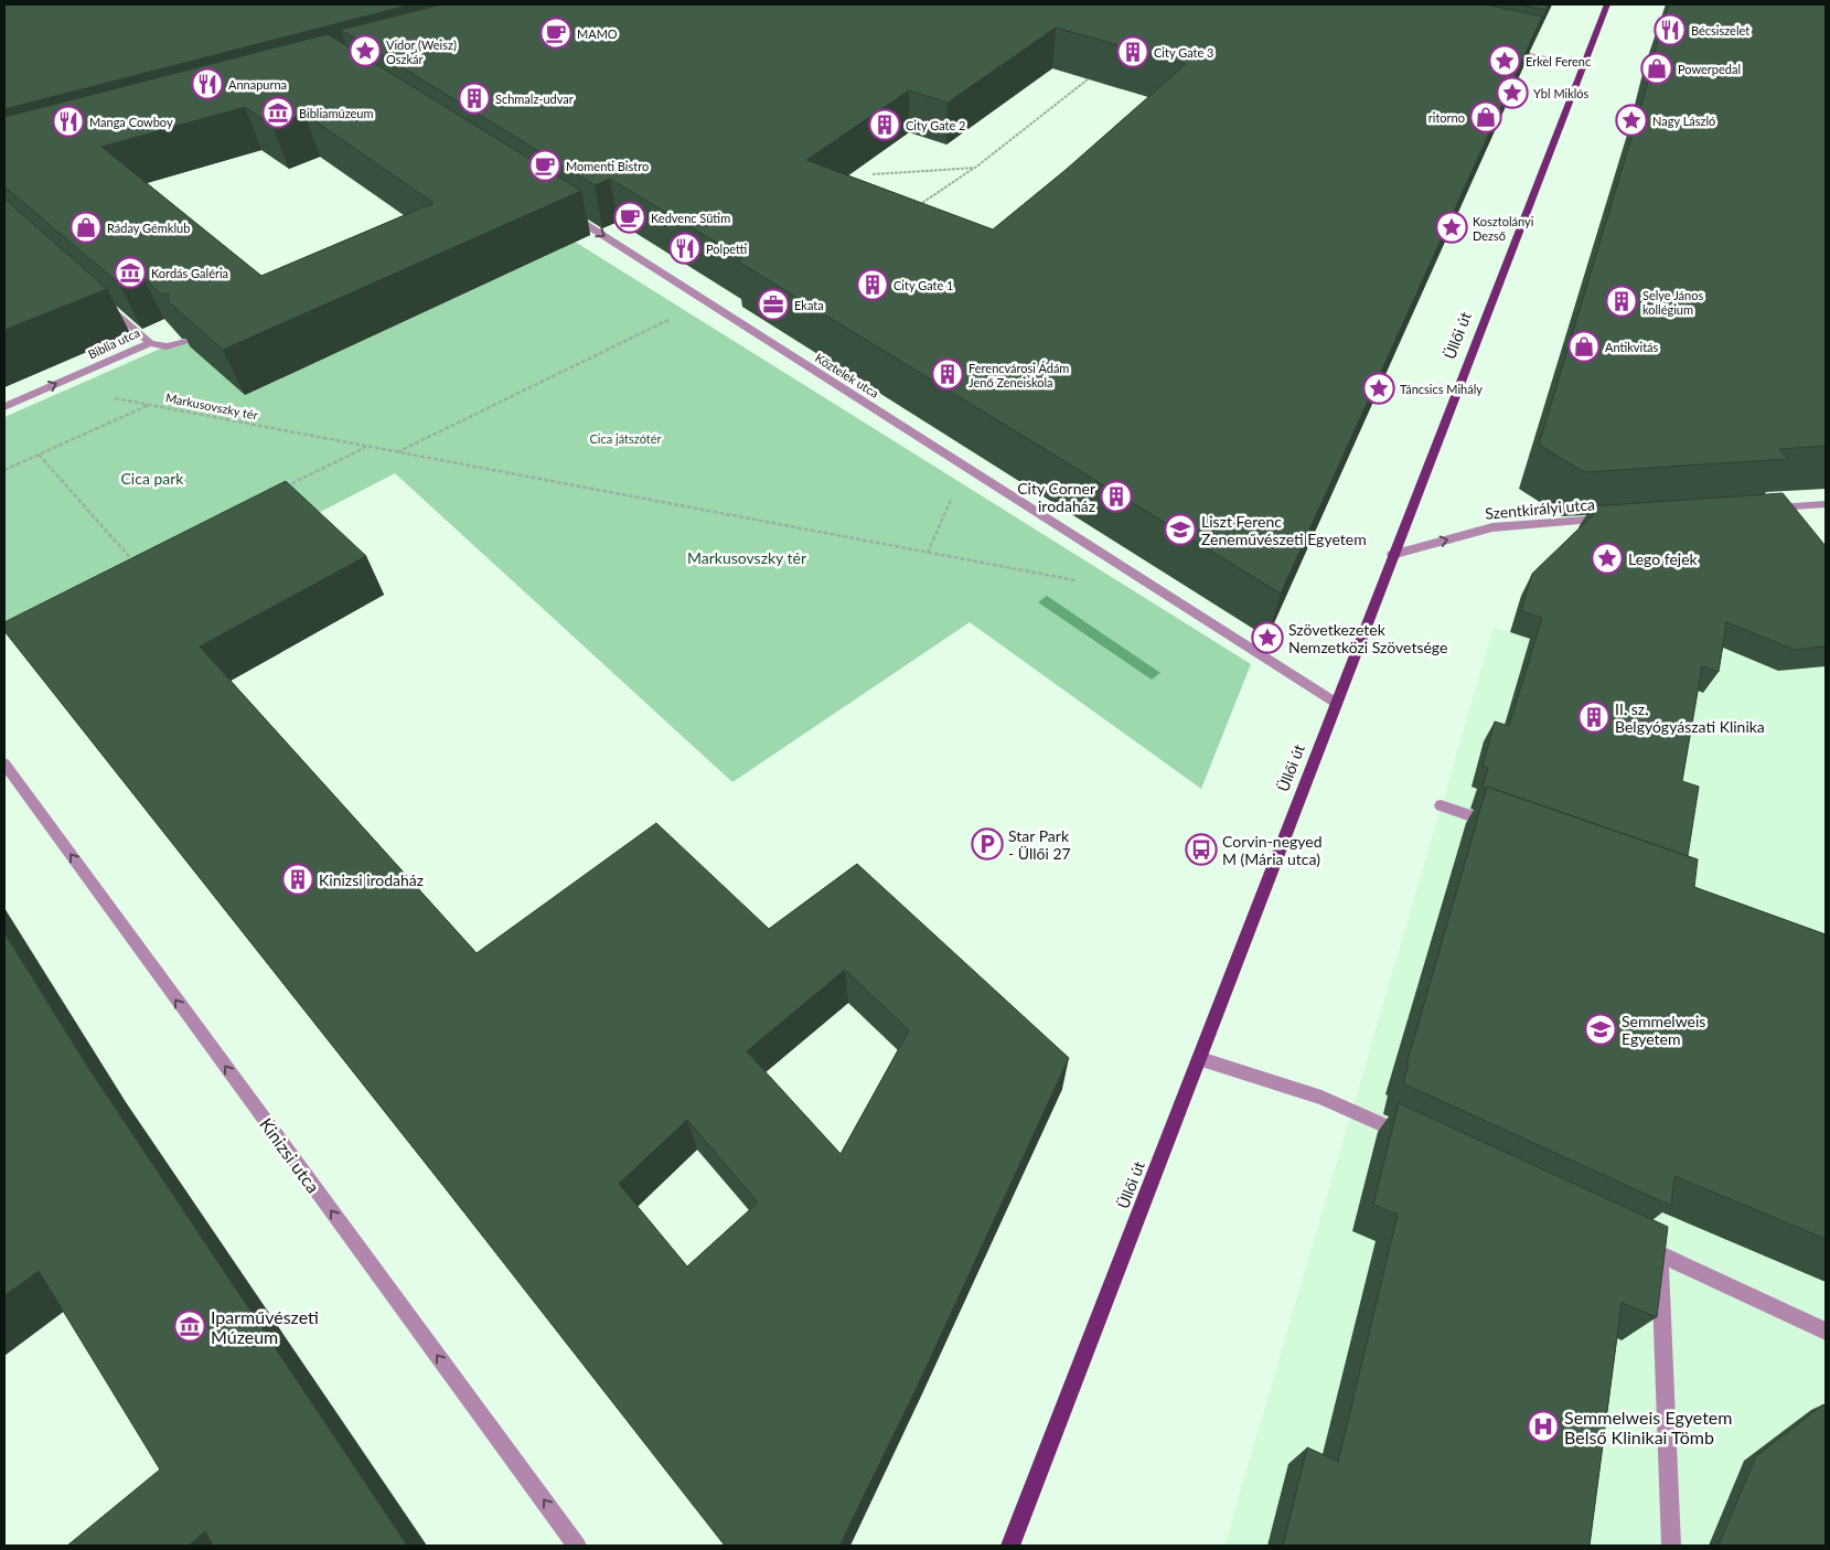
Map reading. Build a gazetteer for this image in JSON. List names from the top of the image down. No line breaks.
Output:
{"streets":{"main road":["Üllői út"],"street":["Biblia utca","Köztelek utca","Szentkirályi utca","Kinizsi utca"],"path":["Markusovszky tér"]},"crossings":[["Üllői út","Köztelek utca"],["Üllői út","Szentkirályi utca"],["Biblia utca","Markusovszky tér"]],"one_way":["Biblia utca","Szentkirályi utca","Kinizsi utca"],"parks":["Cica játszótér","Cica park","Markusovszky tér"],"places":{"restaurant":["Bécsiszelet","Annapurna","Manga Cowboy","Polpetti"],"cafe":["MAMO","Momenti Bistro","Kedvenc Sütim"],"place":["Vidor (Weisz) Oszkár","Erkel Ferenc","Ybl Miklós","Nagy László","Kosztolányi Dezső","Táncsics Mihály","Lego fejek","Szövetkezetek Nemzetközi Szövetsége"],"building":["City Gate 3","Schmalz-udvar","City Gate 2","City Gate 1","Selye János kollégium","Ferencvárosi Ádám Jenő Zeneiskola","City Corner irodaház","II. sz. Belgyógyászati Klinika","Kinizsi irodaház"],"shop":["Powerpedal","ritorno","Ráday Gémklub","Antikvitás"],"museum":["Bibliamúzeum","Kordás Galéria","Iparművészeti Múzeum"],"office":["Ekata"],"school or university":["Liszt Ferenc Zeneművészeti Egyetem","Semmelweis Egyetem"],"parking":["Star Park - Üllői 27"],"bus stop":["Corvin-negyed M (Mária utca)"],"hospital":["Semmelweis Egyetem Belső Klinikai Tömb"]}}
